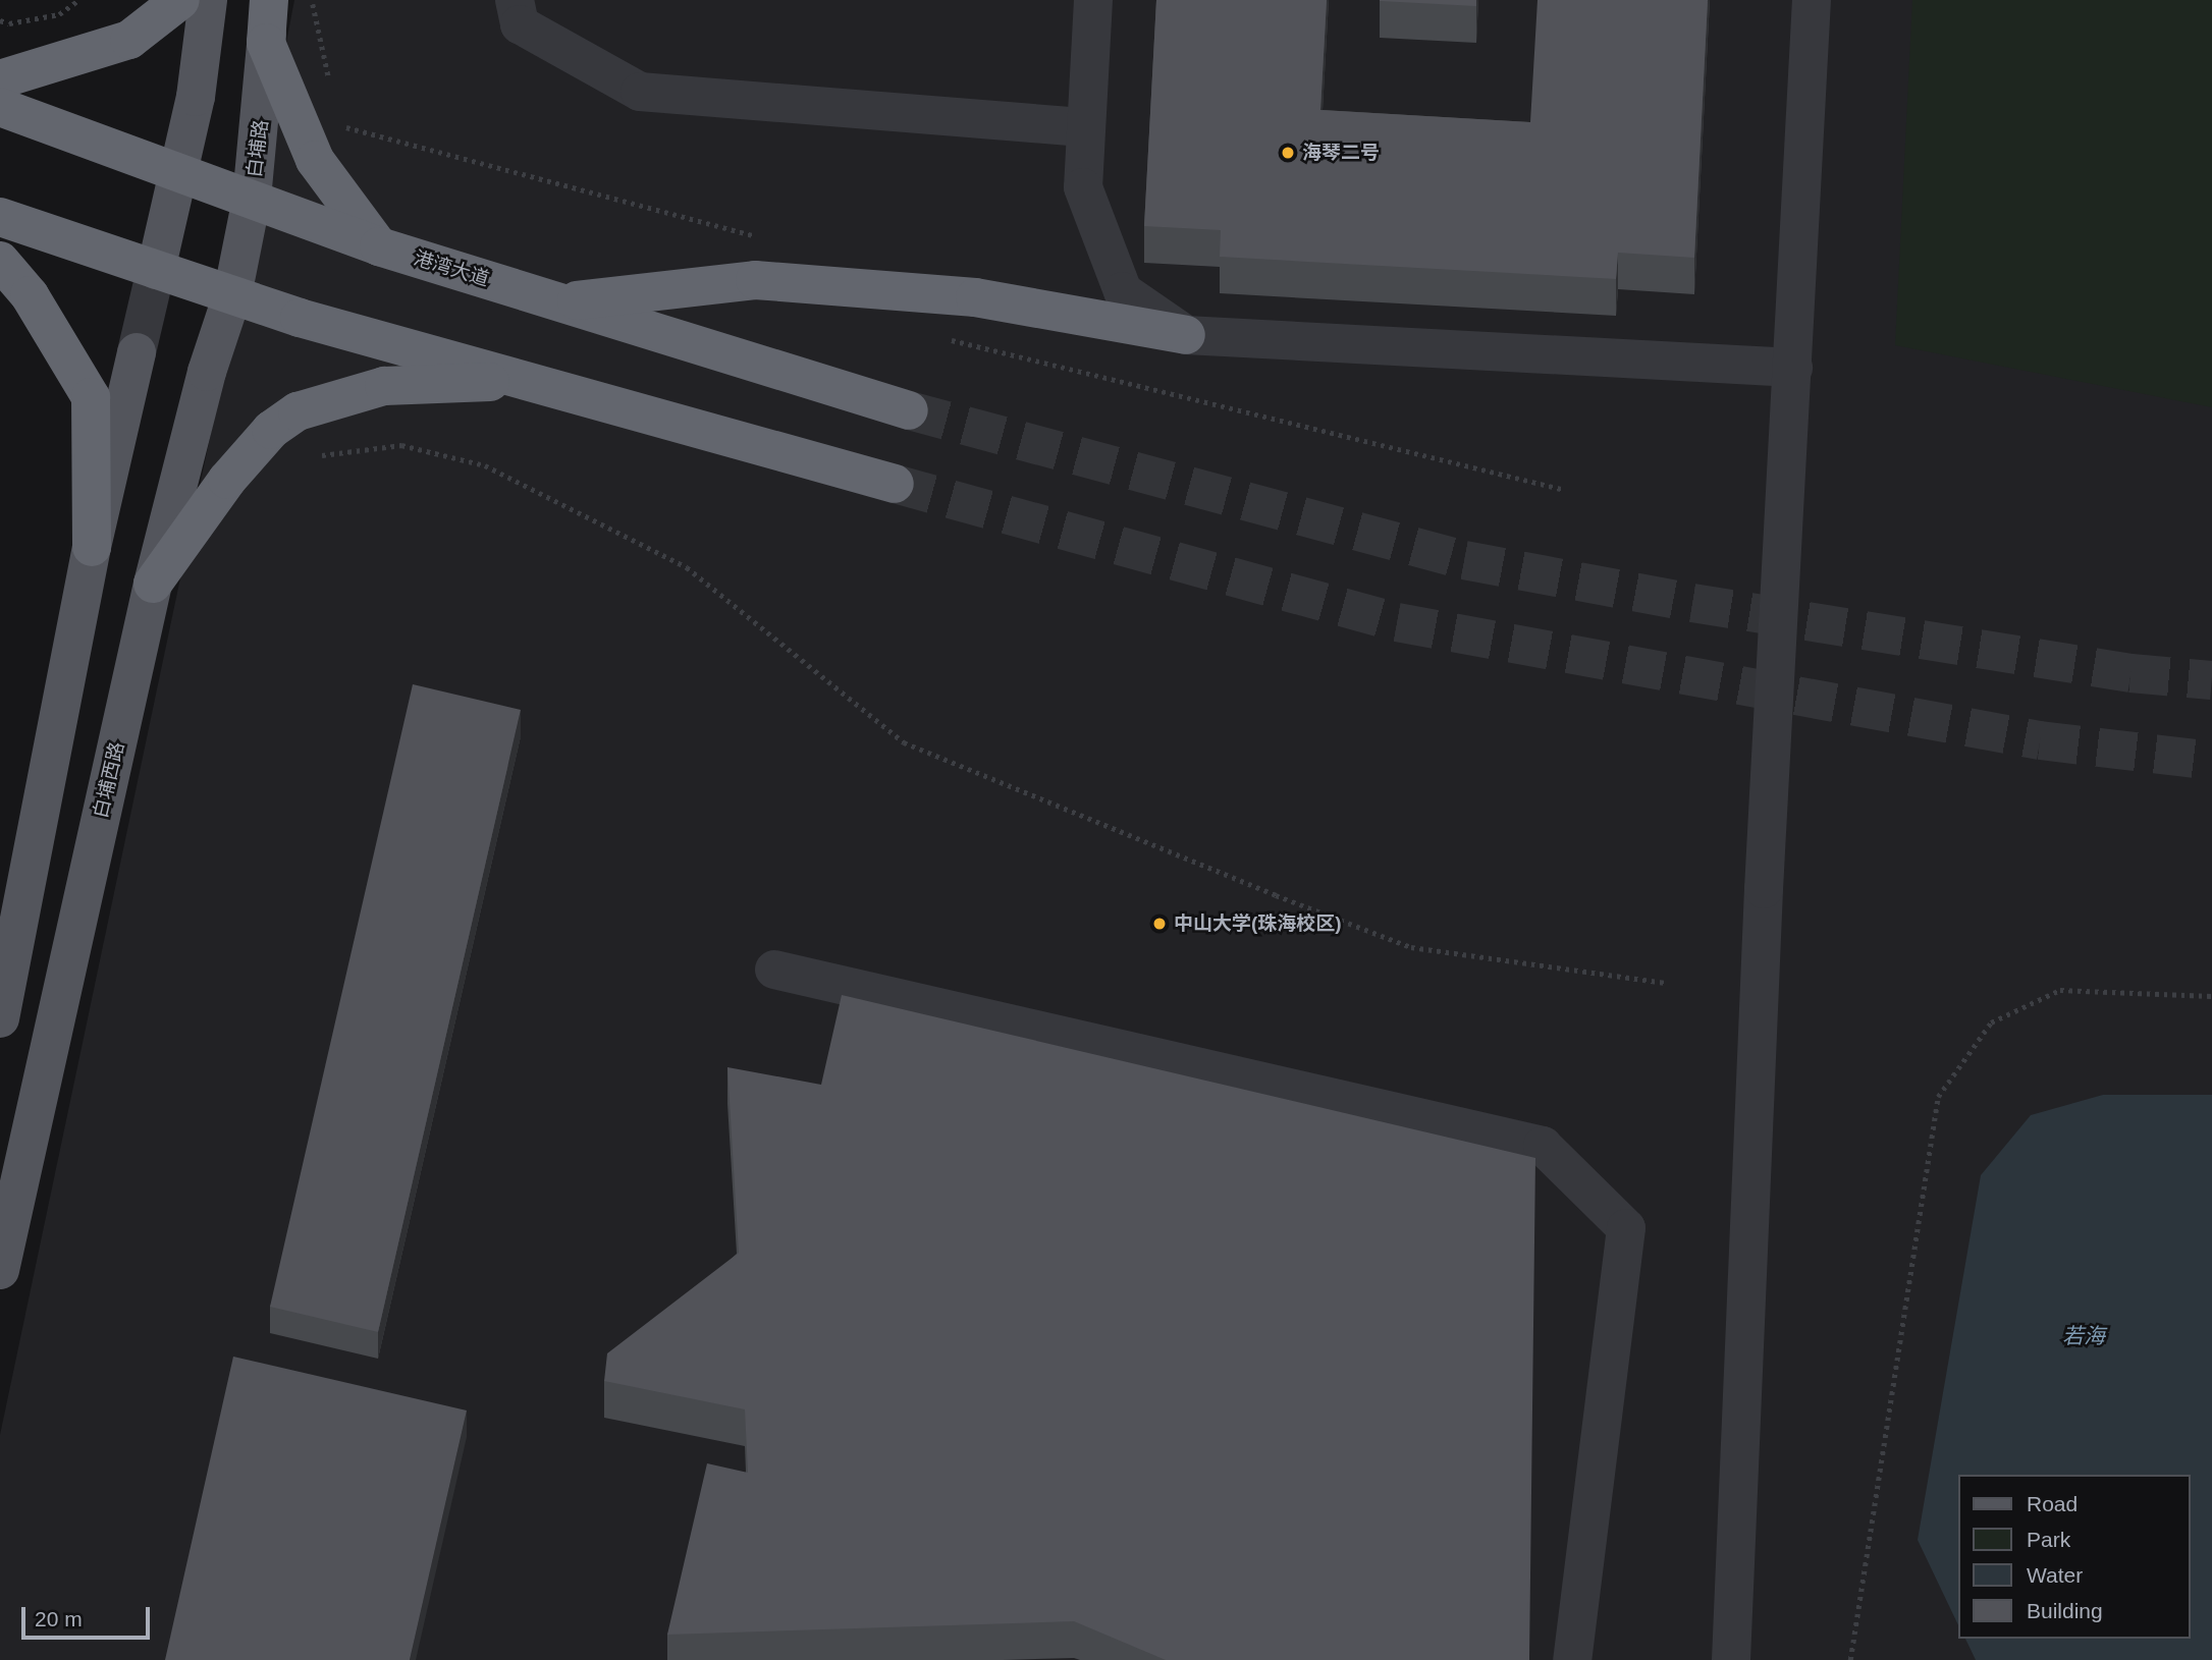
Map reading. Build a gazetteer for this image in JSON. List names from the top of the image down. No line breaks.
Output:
{"streets":{"highway":["港湾大道"],"main road":["白埔路","白埔西路"]},"crossings":[["白埔路","港湾大道"],["白埔路","白埔西路"]],"water":["若海"],"places":["海琴二号","中山大学(珠海校区)"],"legend":["Road","Park","Water","Building"],"scale_bar":"20 m"}
